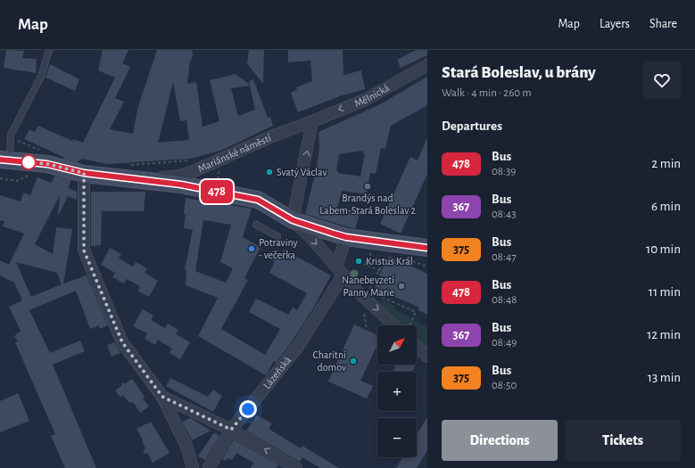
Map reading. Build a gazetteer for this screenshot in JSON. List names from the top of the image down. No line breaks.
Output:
{"streets":{"main road":["Mariánské náměstí"],"street":["Mělnická","Lázeňská"]},"crossings":[["Mělnická","Mariánské náměstí"]],"one_way":["Mělnická"],"places":["Svatý Václav","Brandýs nad Labem-Stará Boleslav 2","Potraviny - večerka","Kristus Král","Nanebevzetí Panny Marie","Charitní domov"],"lines":["bus line 478"],"north":"top right","page":{"header":"Map","nav":["Map","Layers","Share"],"on_map":"478","heading":[["Stará Boleslav, u brány","Walk · 4 min · 260 m"],"Departures"],"list":[{"mark":"478","name":"Bus","note":"08:39","value":"2 min"},{"mark":"367","name":"Bus","note":"08:43","value":"6 min"},{"mark":"375","name":"Bus","note":"08:47","value":"10 min"},{"mark":"478","name":"Bus","note":"08:48","value":"11 min"},{"mark":"367","name":"Bus","note":"08:49","value":"12 min"},{"mark":"375","name":"Bus","note":"08:50","value":"13 min"}],"map_buttons":["+","−"],"buttons":["Directions","Tickets"]}}
